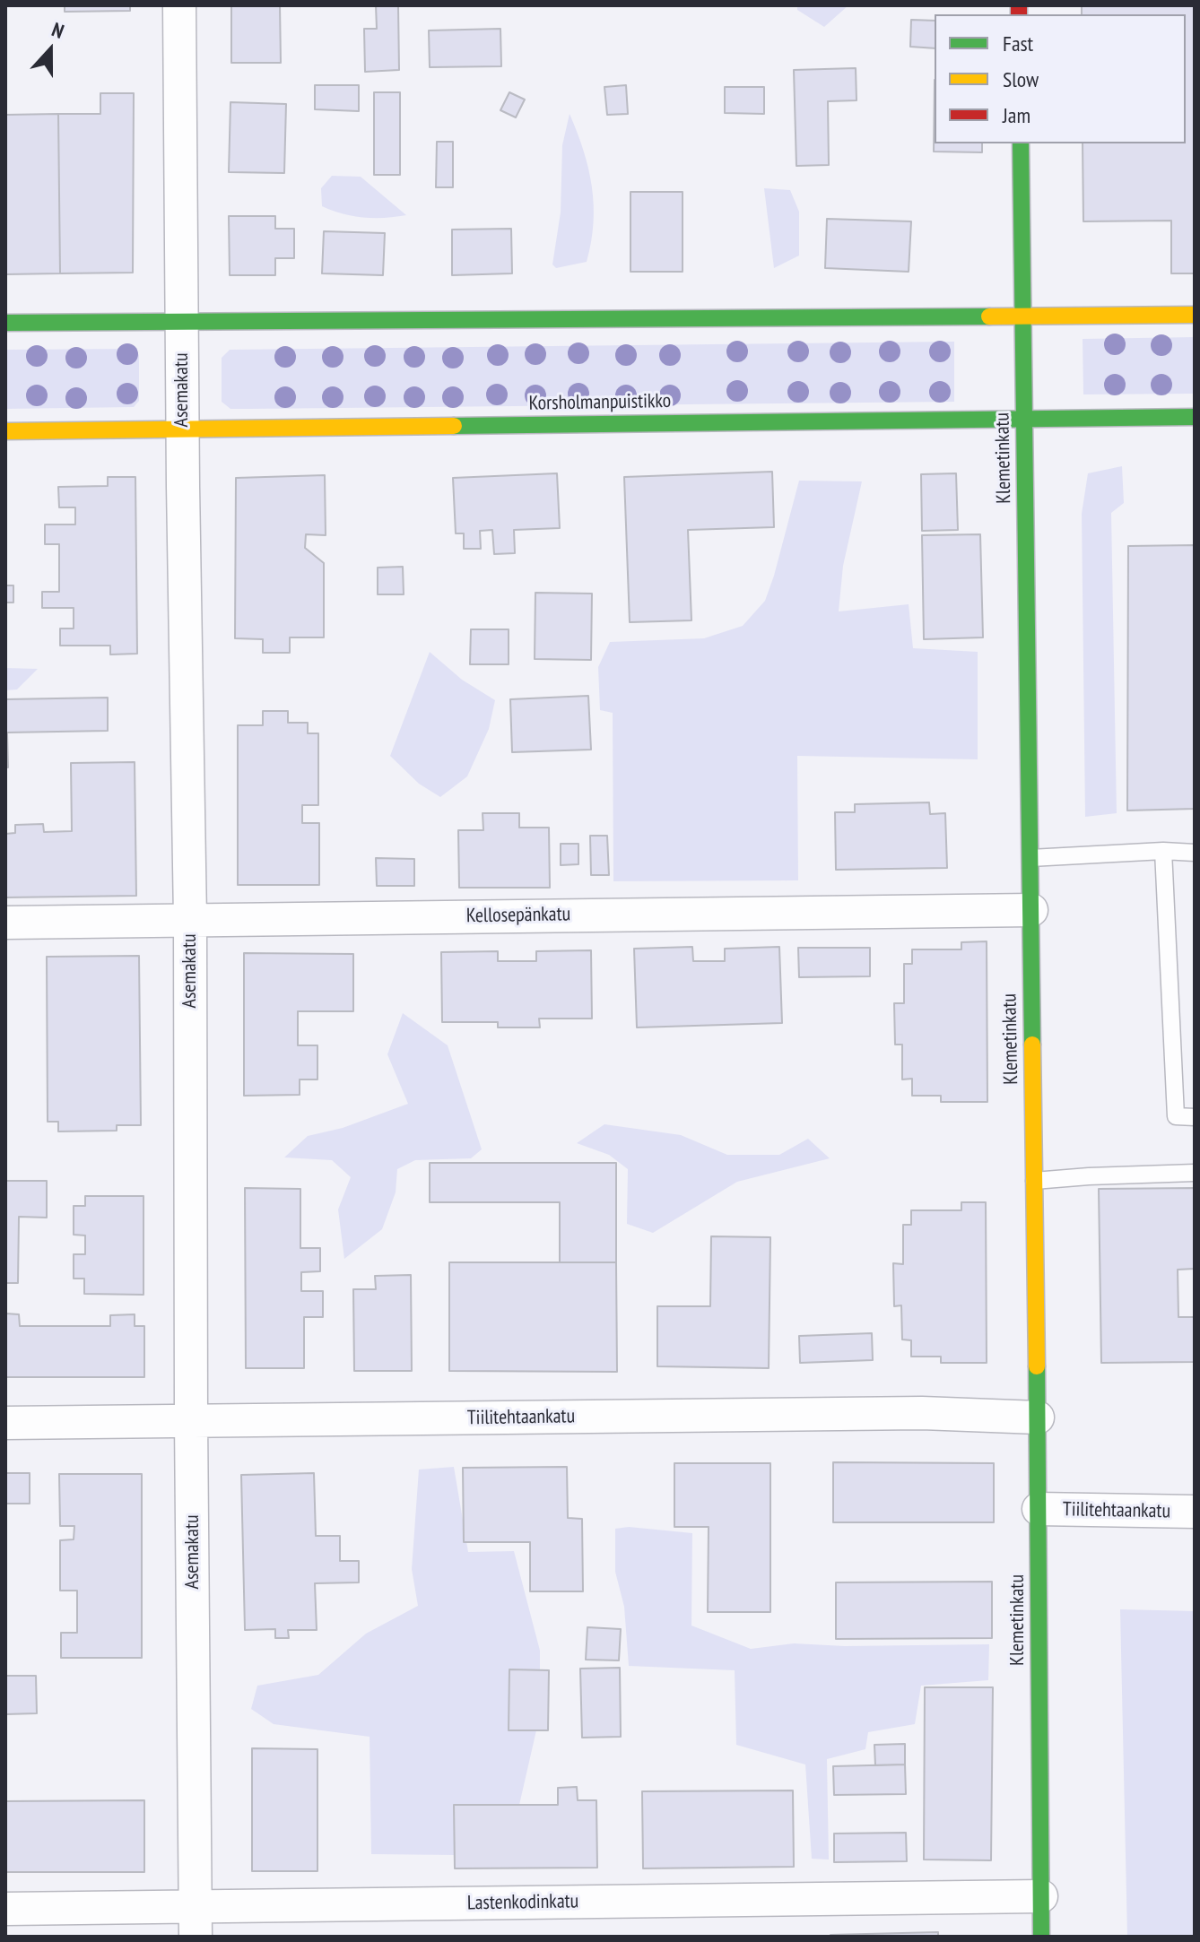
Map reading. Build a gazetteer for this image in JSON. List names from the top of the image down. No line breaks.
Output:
{"streets":{"main road":["Korsholmanpuistikko","Klemetinkatu"],"street":["Asemakatu","Kellosepänkatu","Tiilitehtaankatu","Lastenkodinkatu"]},"crossings":[["Asemakatu","Korsholmanpuistikko"],["Asemakatu","Kellosepänkatu"],["Asemakatu","Tiilitehtaankatu"],["Asemakatu","Lastenkodinkatu"],["Korsholmanpuistikko","Klemetinkatu"],["Klemetinkatu","Kellosepänkatu"],["Klemetinkatu","Tiilitehtaankatu"],["Klemetinkatu","Lastenkodinkatu"]],"legend":["Fast","Slow","Jam"],"north":"top"}
